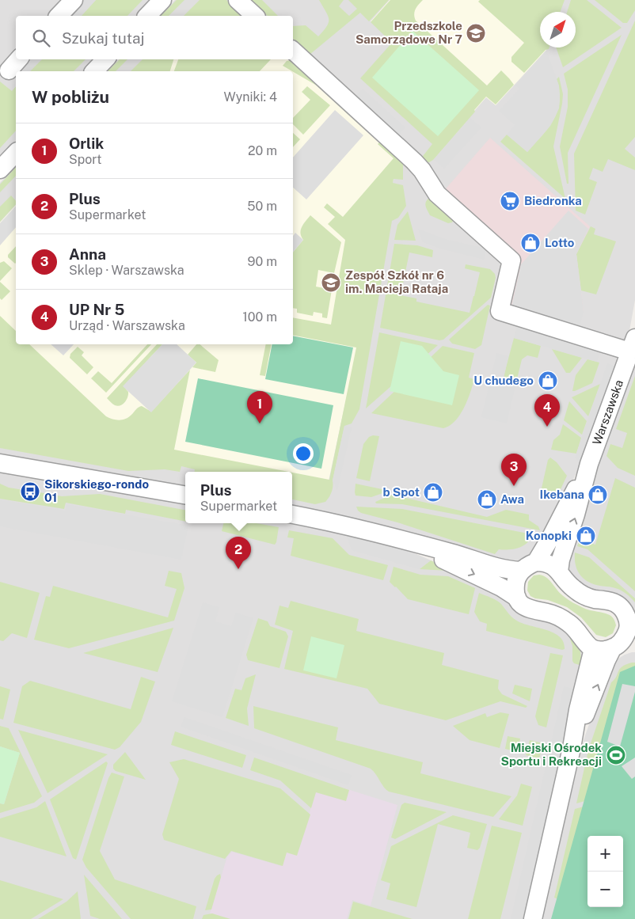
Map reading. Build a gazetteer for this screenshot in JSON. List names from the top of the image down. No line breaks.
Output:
{"streets":{"street":["Warszawska"]},"places":{"school or university":["Przedszkole Samorządowe Nr 7","Zespół Szkół nr 6 im. Macieja Rataja"],"supermarket":["Biedronka"],"shop":["Lotto","U chudego","b Spot","Ikebana","Awa","Konopki"],"bus stop":["Sikorskiego-rondo 01"],"sports":["Miejski Ośrodek Sportu i Rekreacji"]},"north":"top right","page":{"search":"Szukaj tutaj","heading":["W pobliżu","Wyniki: 4"],"list":[{"mark":"1","name":"Orlik","note":"Sport","value":"20 m"},{"mark":"2","name":"Plus","note":"Supermarket","value":"50 m"},{"mark":"3","name":"Anna","note":"Sklep · Warszawska","value":"90 m"},{"mark":"4","name":"UP Nr 5","note":"Urząd · Warszawska","value":"100 m"}],"pins":["1","4","3","2"],"popup":["Plus","Supermarket"],"map_buttons":["+","−"]}}
